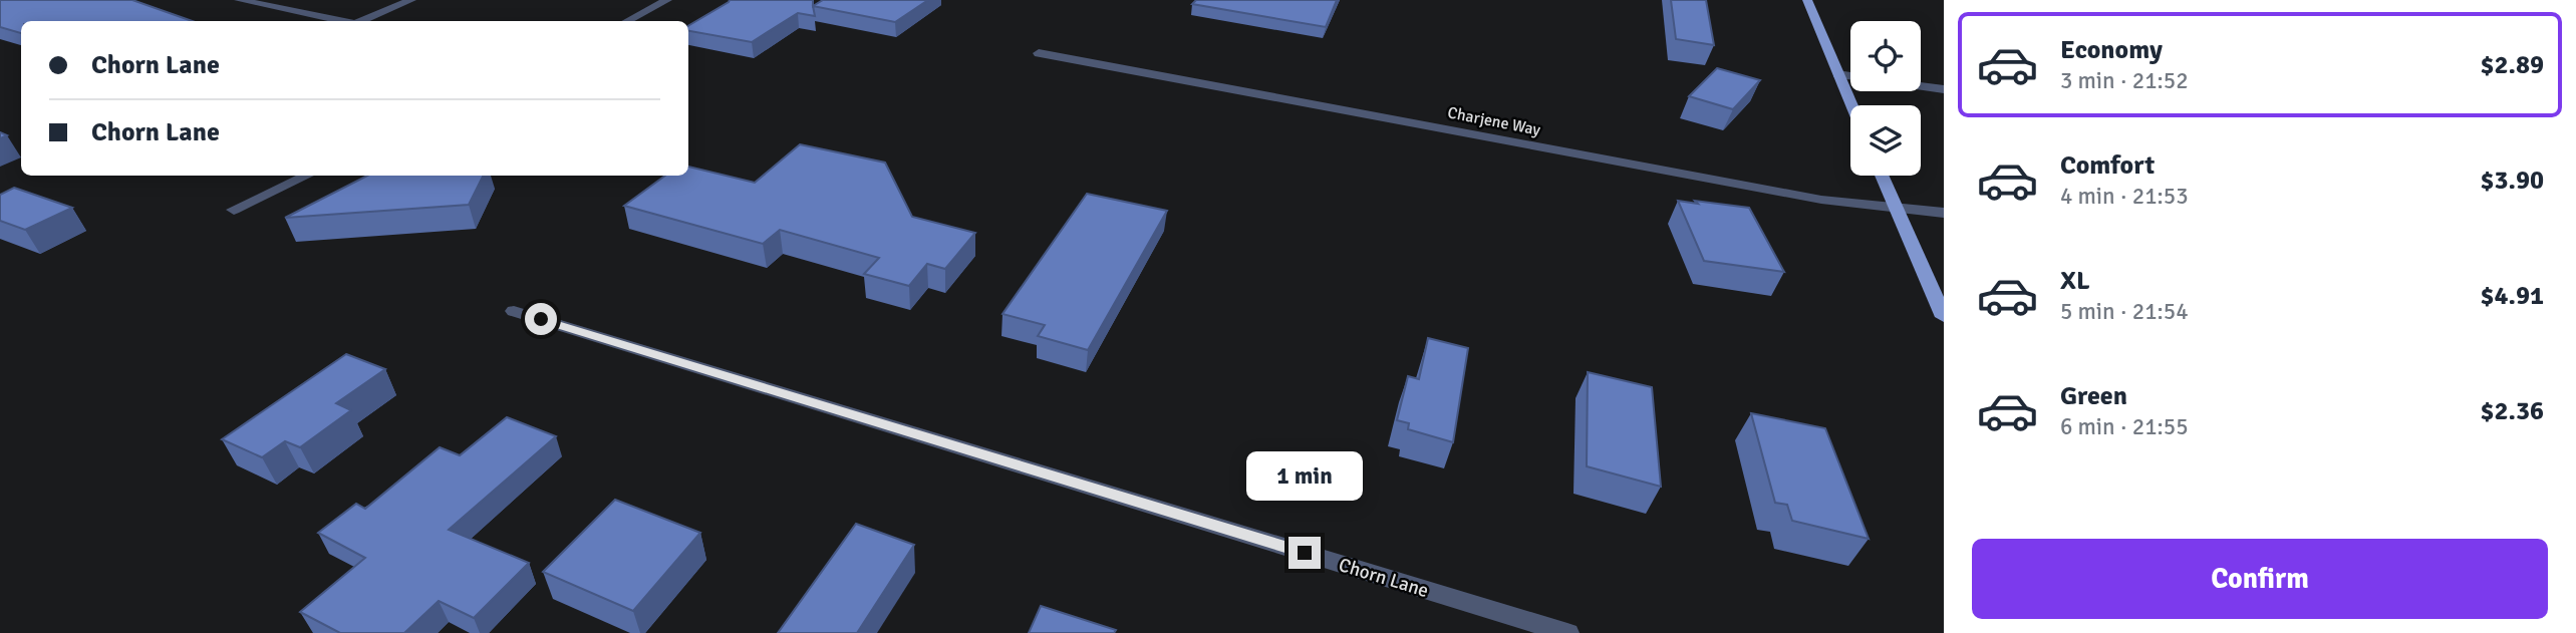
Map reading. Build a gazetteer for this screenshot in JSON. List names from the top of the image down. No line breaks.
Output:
{"streets":{"street":["Charjene Way","Chorn Lane"]},"page":{"list":[{"name":"Economy","note":"3 min · 21:52","value":"$2.89"},{"name":"Comfort","note":"4 min · 21:53","value":"$3.90"},{"name":"XL","note":"5 min · 21:54","value":"$4.91"},{"name":"Green","note":"6 min · 21:55","value":"$2.36"}],"banner":["Chorn Lane","Chorn Lane"],"bubble":"1 min","buttons":"Confirm"}}
